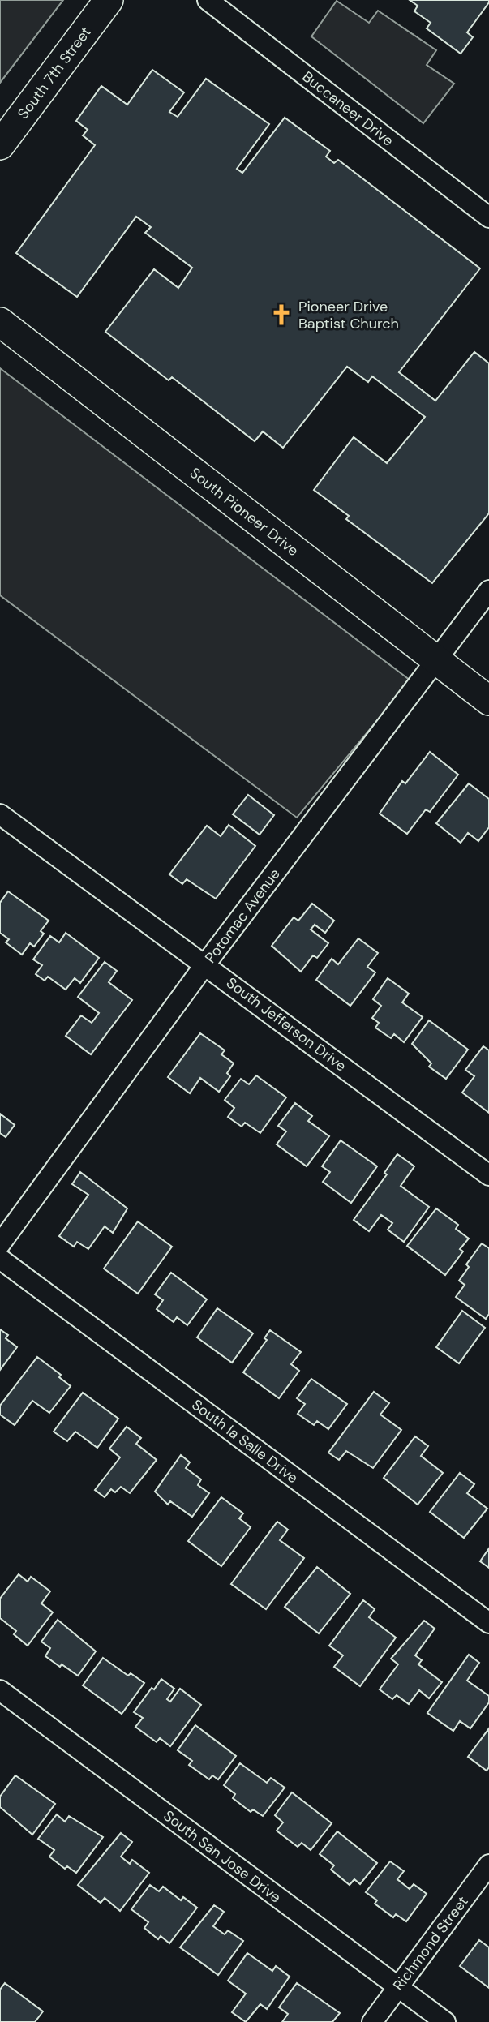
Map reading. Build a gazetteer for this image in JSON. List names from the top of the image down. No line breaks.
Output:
{"streets":{"street":["South 7th Street","Buccaneer Drive","South Pioneer Drive","Potomac Avenue","South Jefferson Drive","South la Salle Drive","South San Jose Drive","Richmond Street"]},"crossings":[["South Pioneer Drive","Potomac Avenue"],["Potomac Avenue","South Jefferson Drive"],["South San Jose Drive","Richmond Street"]],"places":{"church":["Pioneer Drive Baptist Church"]}}
